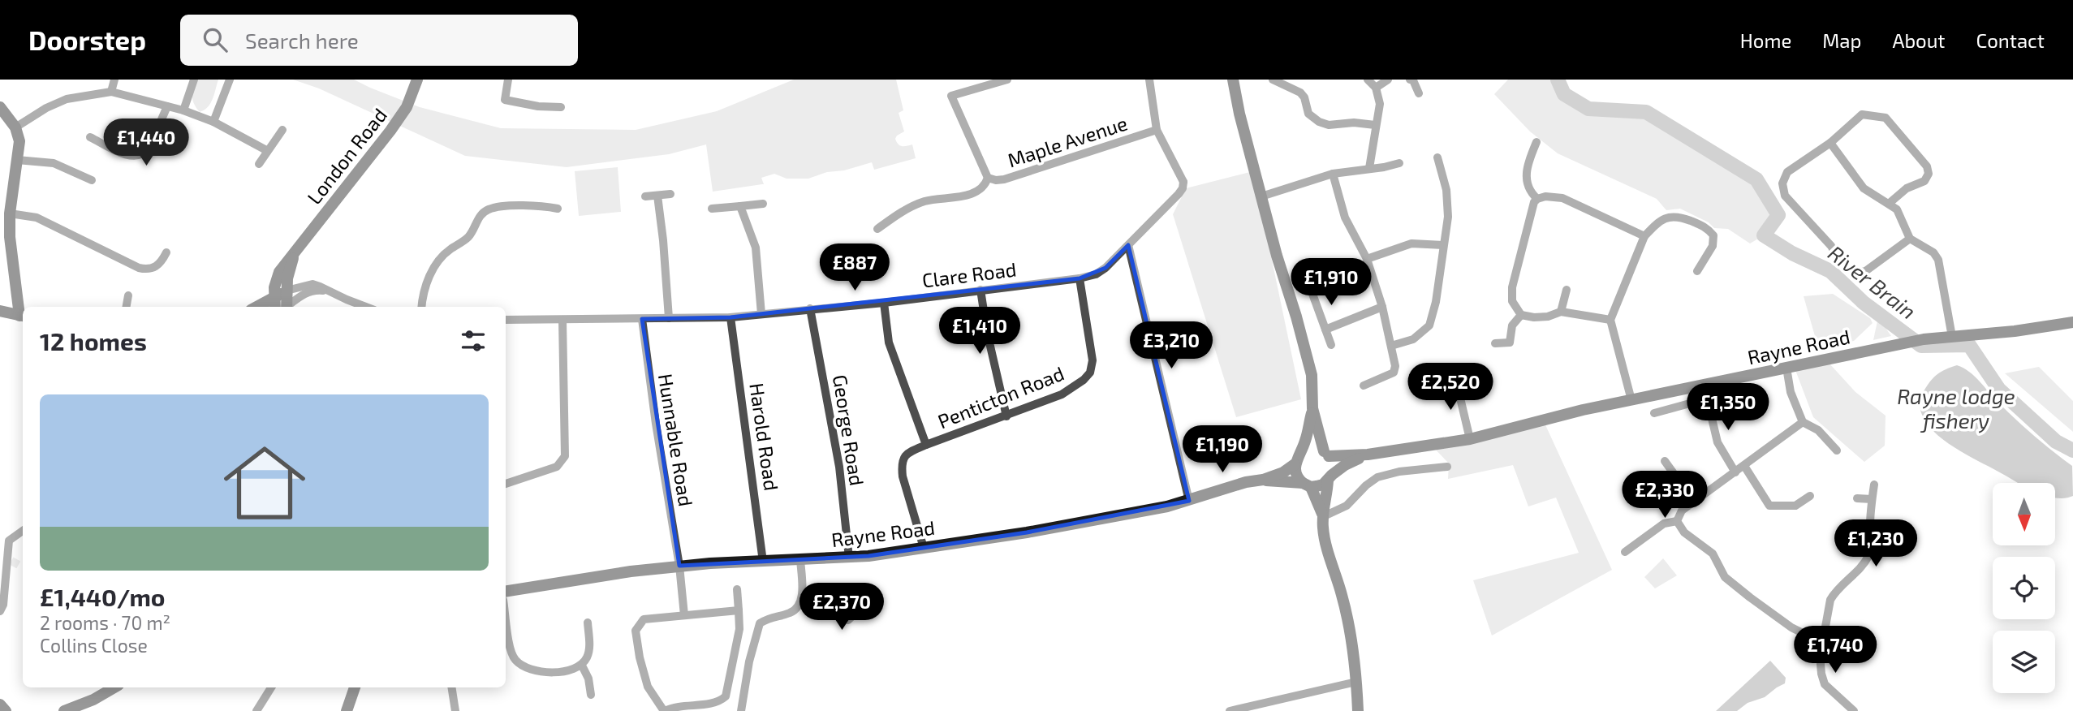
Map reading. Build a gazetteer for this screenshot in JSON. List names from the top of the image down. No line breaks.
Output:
{"streets":{"street":["Maple Avenue","London Road","Clare Road","Rayne Road","Penticton Road","George Road","Harold Road","Hunnable Road"]},"crossings":[["Clare Road","Penticton Road"],["Clare Road","George Road"],["Clare Road","Harold Road"],["Clare Road","Hunnable Road"],["Rayne Road","Penticton Road"],["Rayne Road","George Road"],["Rayne Road","Harold Road"],["Rayne Road","Hunnable Road"]],"water":["River Brain","Rayne lodge fishery"],"north":"bottom","page":{"header":"Doorstep","search":"Search here","nav":["Home","Map","About","Contact"],"price":["£1,440","£887","£1,910","£1,410","£3,210","£2,520","£1,350","£1,190","£2,330","£1,230","£2,370","£1,740"],"heading":"12 homes","list":[{"name":"£1,440/mo","note":"2 rooms · 70 m² · Collins Close"}]}}
